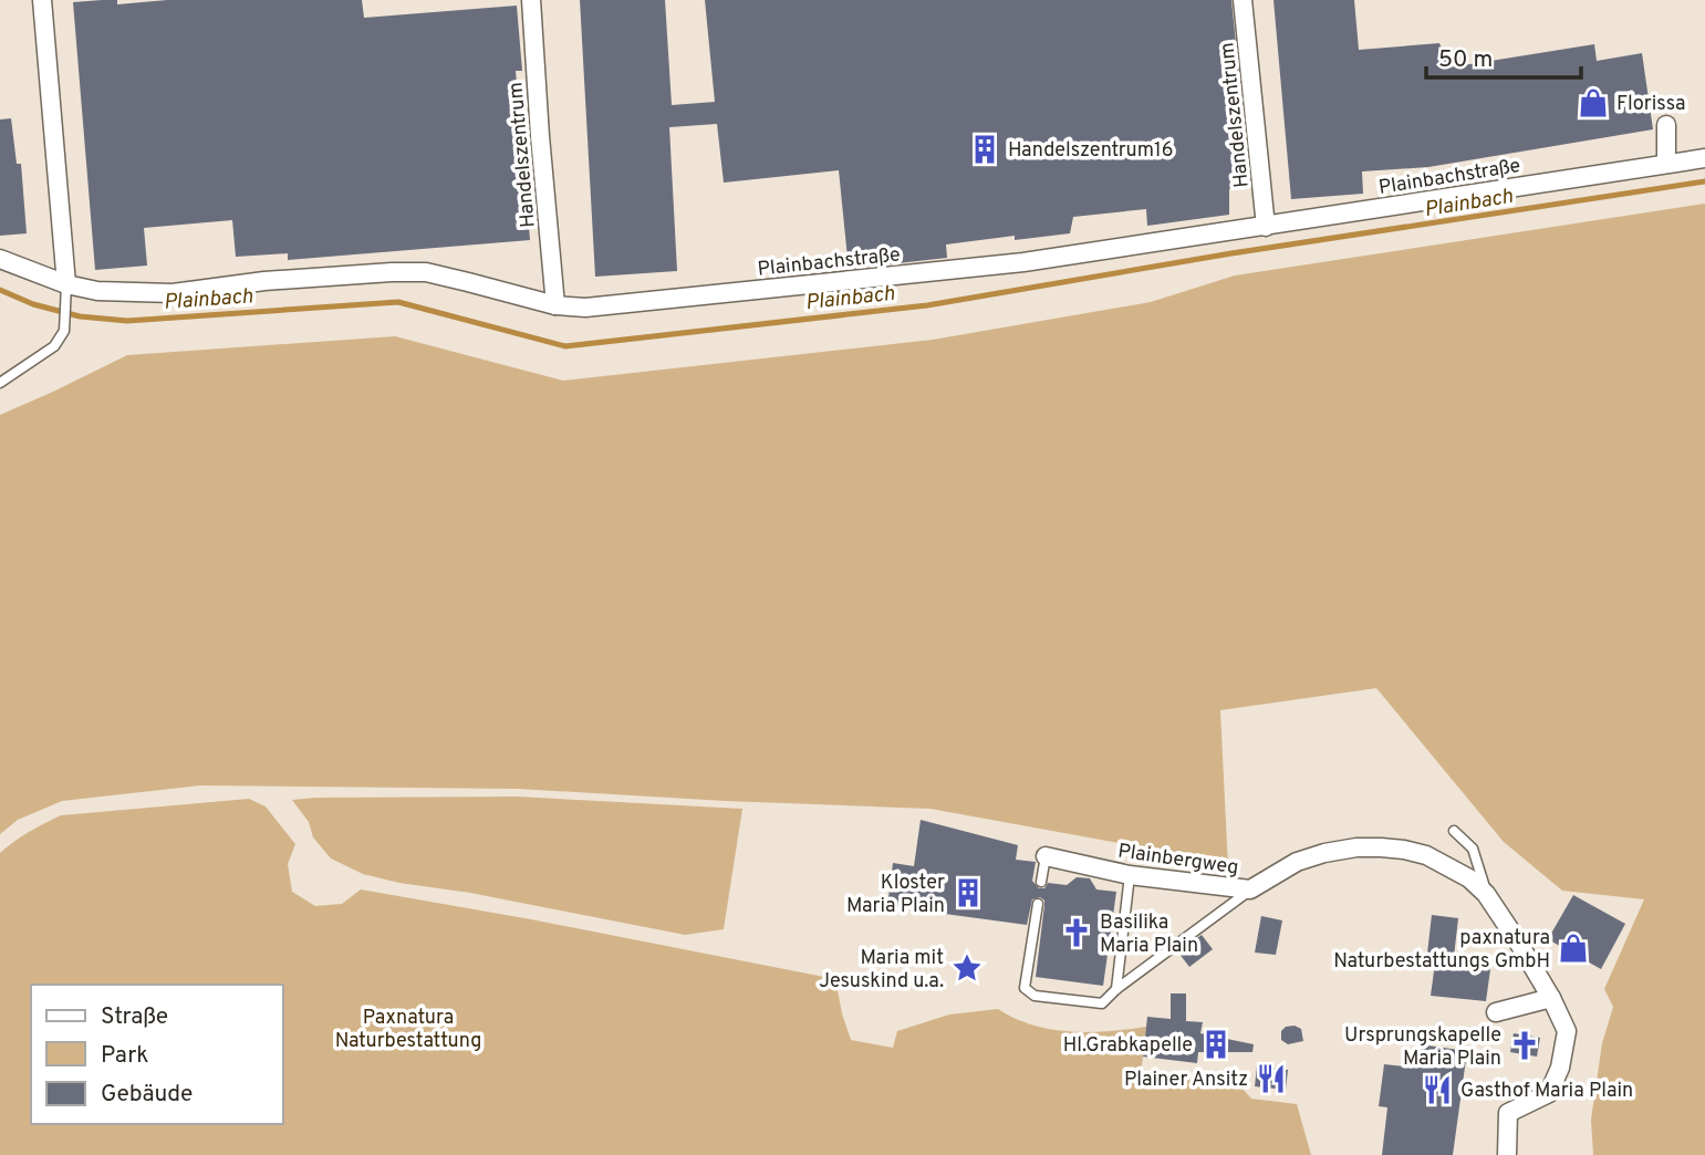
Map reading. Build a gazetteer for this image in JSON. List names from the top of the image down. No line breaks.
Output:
{"streets":{"street":["Handelszentrum","Plainbachstraße","Plainbergweg"]},"crossings":[["Handelszentrum","Plainbachstraße"]],"water":["Plainbach"],"parks":["Paxnatura Naturbestattung"],"places":{"shop":["Florissa","paxnatura Naturbestattungs GmbH"],"building":["Handelszentrum16","Kloster Maria Plain","Hl.Grabkapelle"],"church":["Basilika Maria Plain","Ursprungskapelle Maria Plain"],"place":["Maria mit Jesuskind u.a."],"restaurant":["Plainer Ansitz","Gasthof Maria Plain"]},"legend":["Straße","Park","Gebäude"],"scale_bar":"50 m"}
